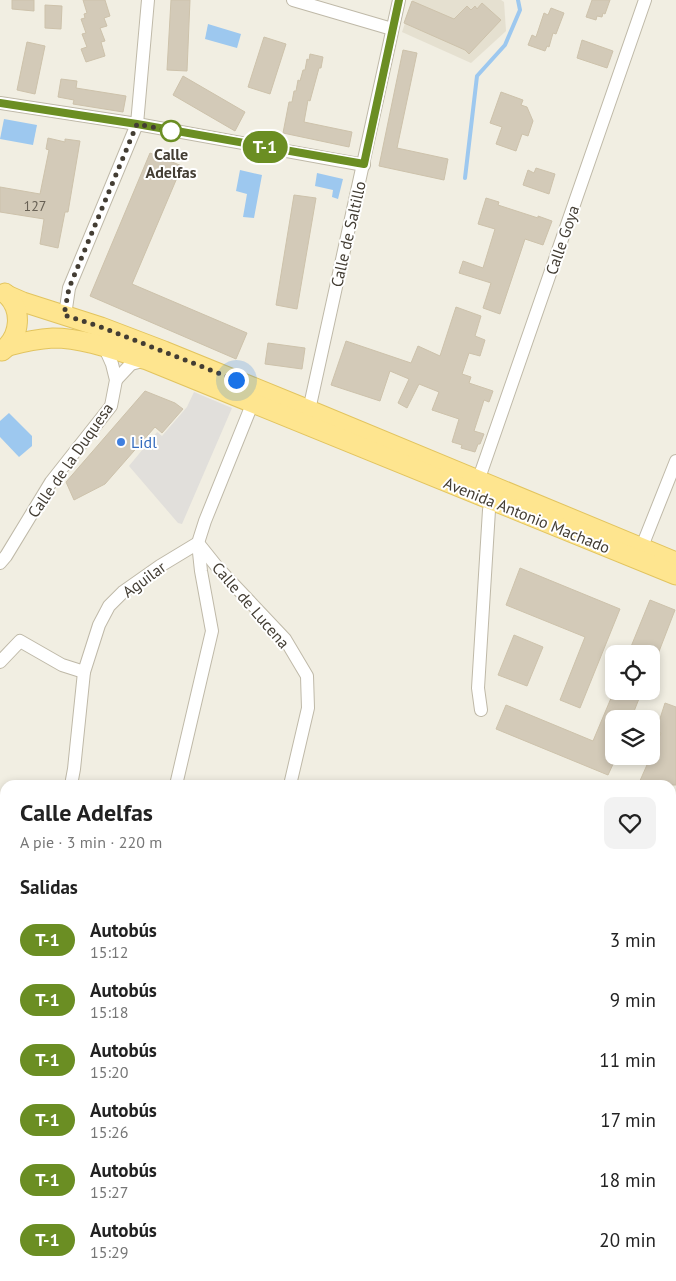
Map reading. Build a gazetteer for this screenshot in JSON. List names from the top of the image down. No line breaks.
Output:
{"streets":{"main road":["Avenida Antonio Machado"],"street":["Calle de Saltillo","Calle Goya","Calle de la Duquesa","Aguilar","Calle de Lucena"]},"crossings":[["Calle Goya","Avenida Antonio Machado"],["Aguilar","Calle de Lucena"]],"places":["Calle Adelfas","Lidl"],"lines":["bus line T-1"],"house_numbers":["127"],"page":{"on_map":"T-1","heading":[["Calle Adelfas","A pie · 3 min · 220 m"],"Salidas"],"list":[{"mark":"T-1","name":"Autobús","note":"15:12","value":"3 min"},{"mark":"T-1","name":"Autobús","note":"15:18","value":"9 min"},{"mark":"T-1","name":"Autobús","note":"15:20","value":"11 min"},{"mark":"T-1","name":"Autobús","note":"15:26","value":"17 min"},{"mark":"T-1","name":"Autobús","note":"15:27","value":"18 min"},{"mark":"T-1","name":"Autobús","note":"15:29","value":"20 min"}]}}
